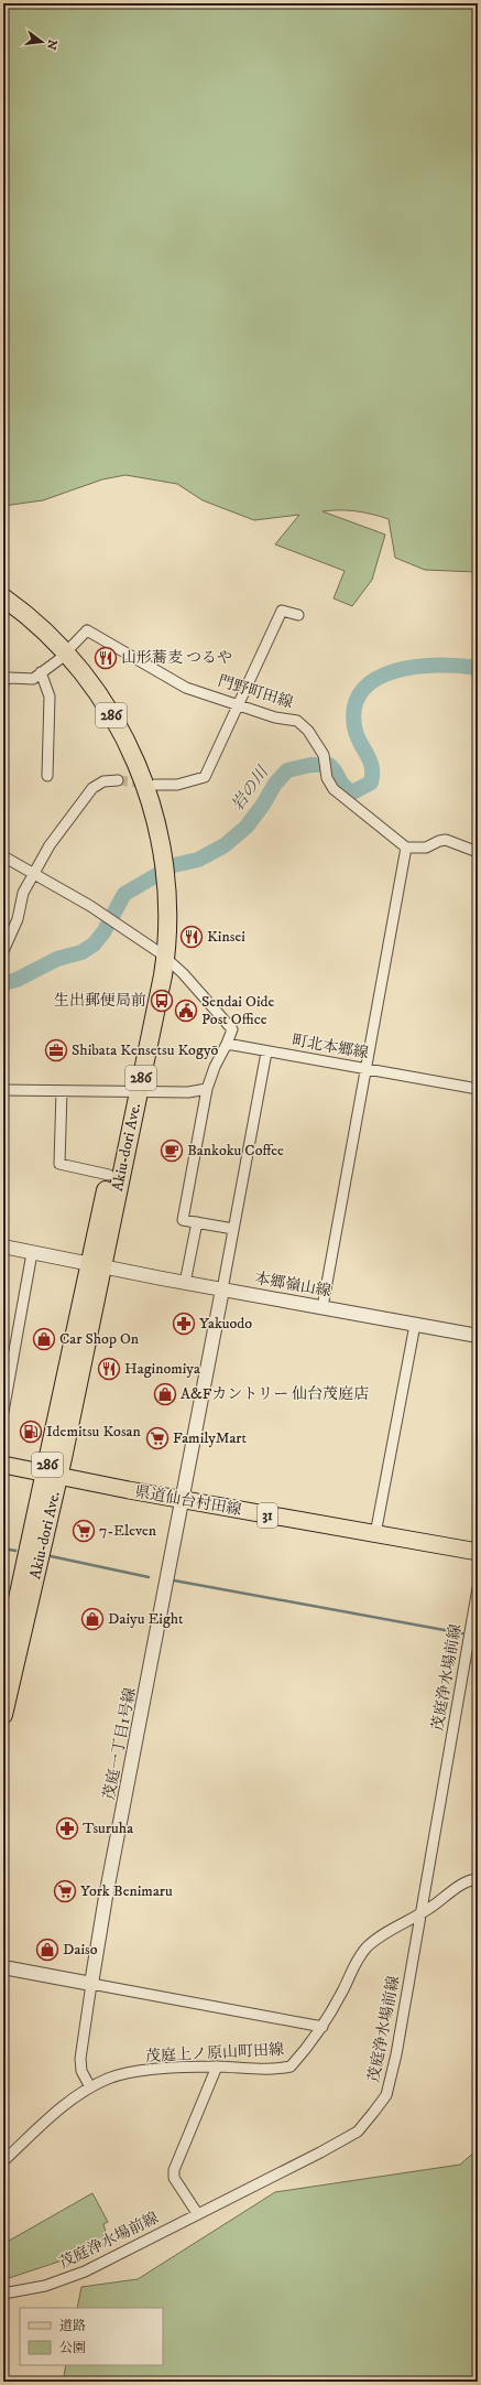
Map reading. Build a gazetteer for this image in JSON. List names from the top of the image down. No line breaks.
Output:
{"streets":{"highway":["286","Akiu-dori Ave."],"main road":["県道仙台村田線","31"],"street":["門野町田線","町北本郷線","本郷嶺山線","茂庭浄水場前線","茂庭一丁目1号線","茂庭上ノ原山町田線"]},"crossings":[["門野町田線","Akiu-dori Ave."],["Akiu-dori Ave.","本郷嶺山線"],["Akiu-dori Ave.","県道仙台村田線"],["本郷嶺山線","茂庭一丁目1号線"],["県道仙台村田線","茂庭一丁目1号線"],["茂庭浄水場前線","茂庭上ノ原山町田線"]],"water":["岩の川"],"places":{"restaurant":["山形蕎麦 つるや","Kinsei","Haginomiya"],"bus stop":["生出郵便局前"],"public building":["Sendai Oide Post Office"],"office":["Shibata Kensetsu Kogyō"],"cafe":["Bankoku Coffee"],"pharmacy":["Yakuodo","Tsuruha"],"shop":["Car Shop On","A&Fカントリー 仙台茂庭店","Daiyu Eight","Daiso"],"fuel station":["Idemitsu Kosan"],"supermarket":["FamilyMart","7-Eleven","York Benimaru"]},"legend":["道路","公園"],"north":"right"}
